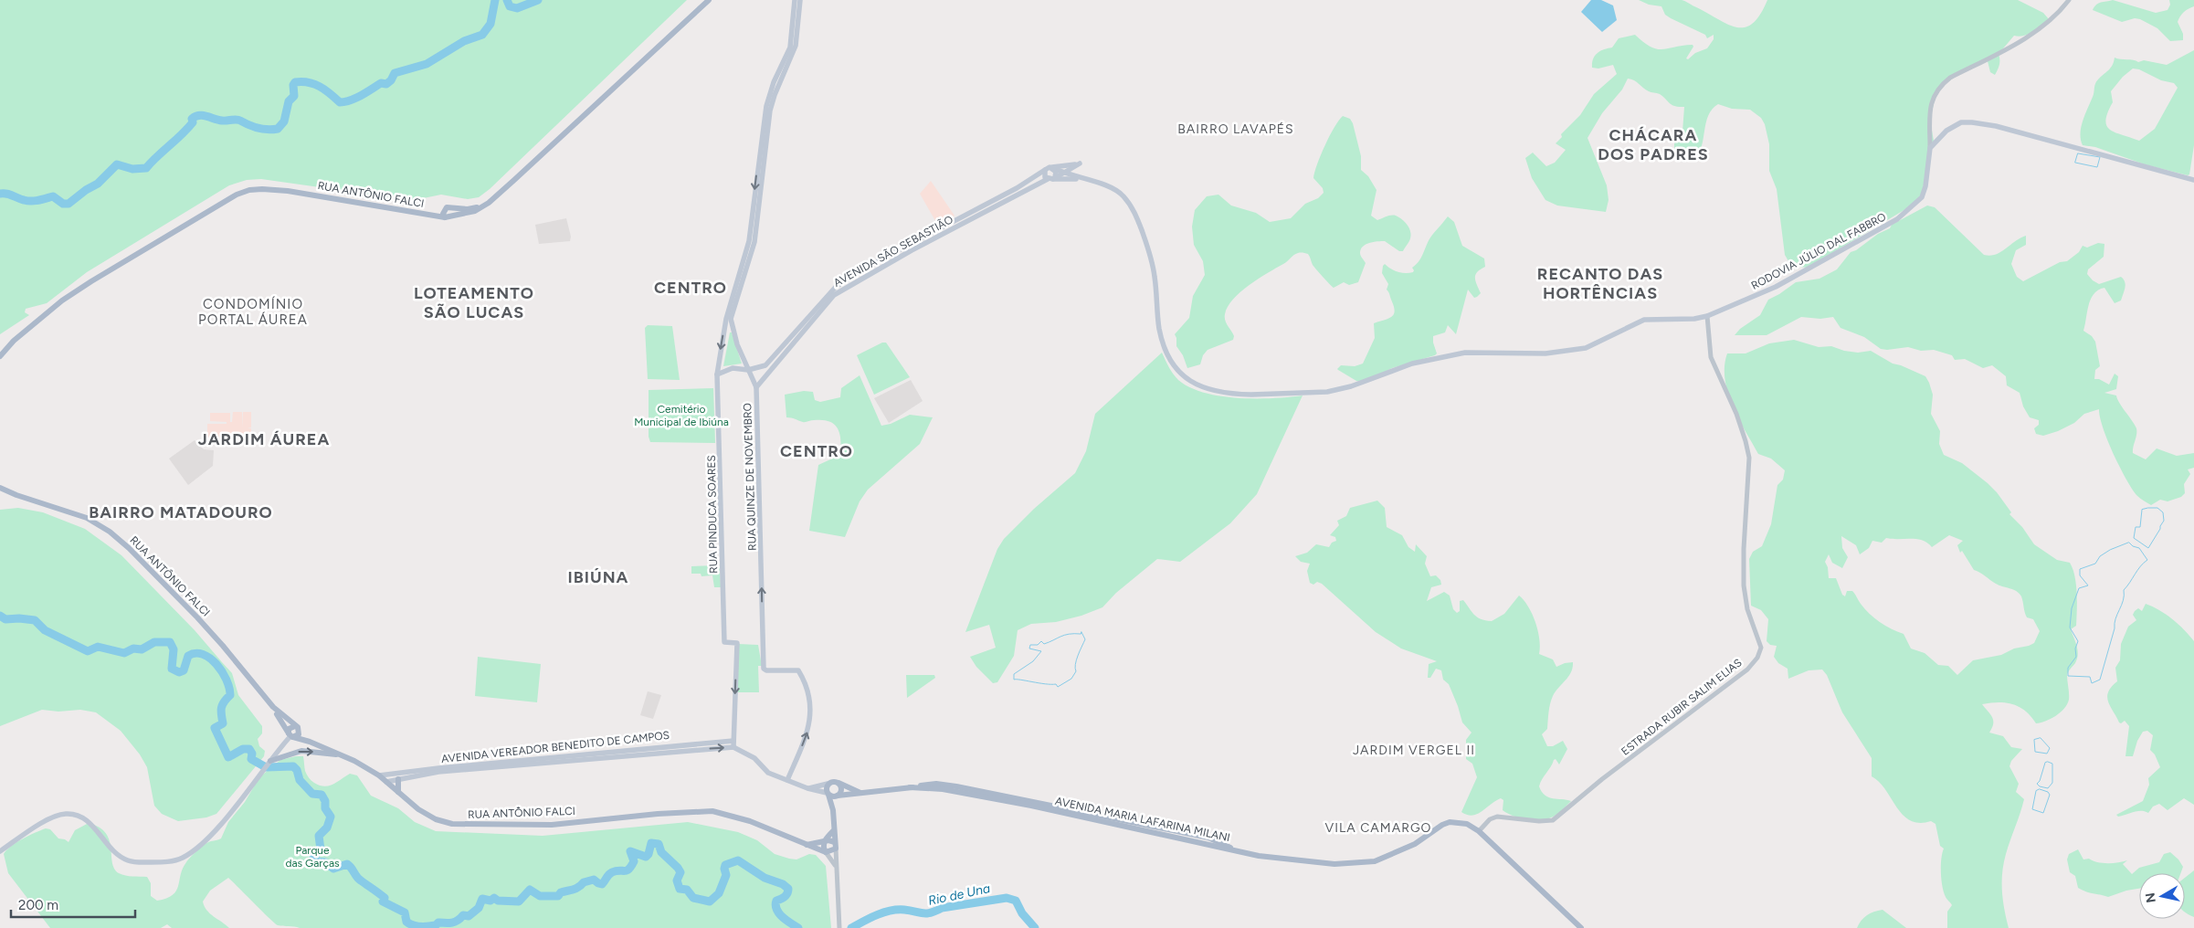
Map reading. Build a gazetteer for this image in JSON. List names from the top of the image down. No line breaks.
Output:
{"streets":{"main road":["RUA ANTÔNIO FALCI","AVENIDA SÃO SEBASTIÃO","RODOVIA JÚLIO DAL FABBRO","RUA QUINZE DE NOVEMBRO","RUA PINDUCA SOARES","AVENIDA VEREADOR BENEDITO DE CAMPOS","AVENIDA MARIA LAFARINA MILANI"],"street":["ESTRADA RUBIR SALIM ELIAS"]},"crossings":[["RUA ANTÔNIO FALCI","AVENIDA VEREADOR BENEDITO DE CAMPOS"],["AVENIDA SÃO SEBASTIÃO","RODOVIA JÚLIO DAL FABBRO"],["AVENIDA SÃO SEBASTIÃO","RUA QUINZE DE NOVEMBRO"],["AVENIDA SÃO SEBASTIÃO","RUA PINDUCA SOARES"],["RODOVIA JÚLIO DAL FABBRO","ESTRADA RUBIR SALIM ELIAS"],["RUA QUINZE DE NOVEMBRO","RUA PINDUCA SOARES"],["RUA PINDUCA SOARES","AVENIDA VEREADOR BENEDITO DE CAMPOS"],["ESTRADA RUBIR SALIM ELIAS","AVENIDA MARIA LAFARINA MILANI"]],"one_way":["RUA QUINZE DE NOVEMBRO","RUA PINDUCA SOARES"],"districts":["BAIRRO LAVAPÉS","CHÁCARA DOS PADRES","RECANTO DAS HORTÊNCIAS","CENTRO","LOTEAMENTO SÃO LUCAS","CONDOMÍNIO PORTAL ÁUREA","JARDIM ÁUREA","CENTRO","BAIRRO MATADOURO","IBIÚNA","JARDIM VERGEL II","VILA CAMARGO"],"water":["Rio de Una"],"parks":["Cemitério Municipal de Ibiúna","Parque das Garças"],"scale_bar":"200 m","north":"left"}
